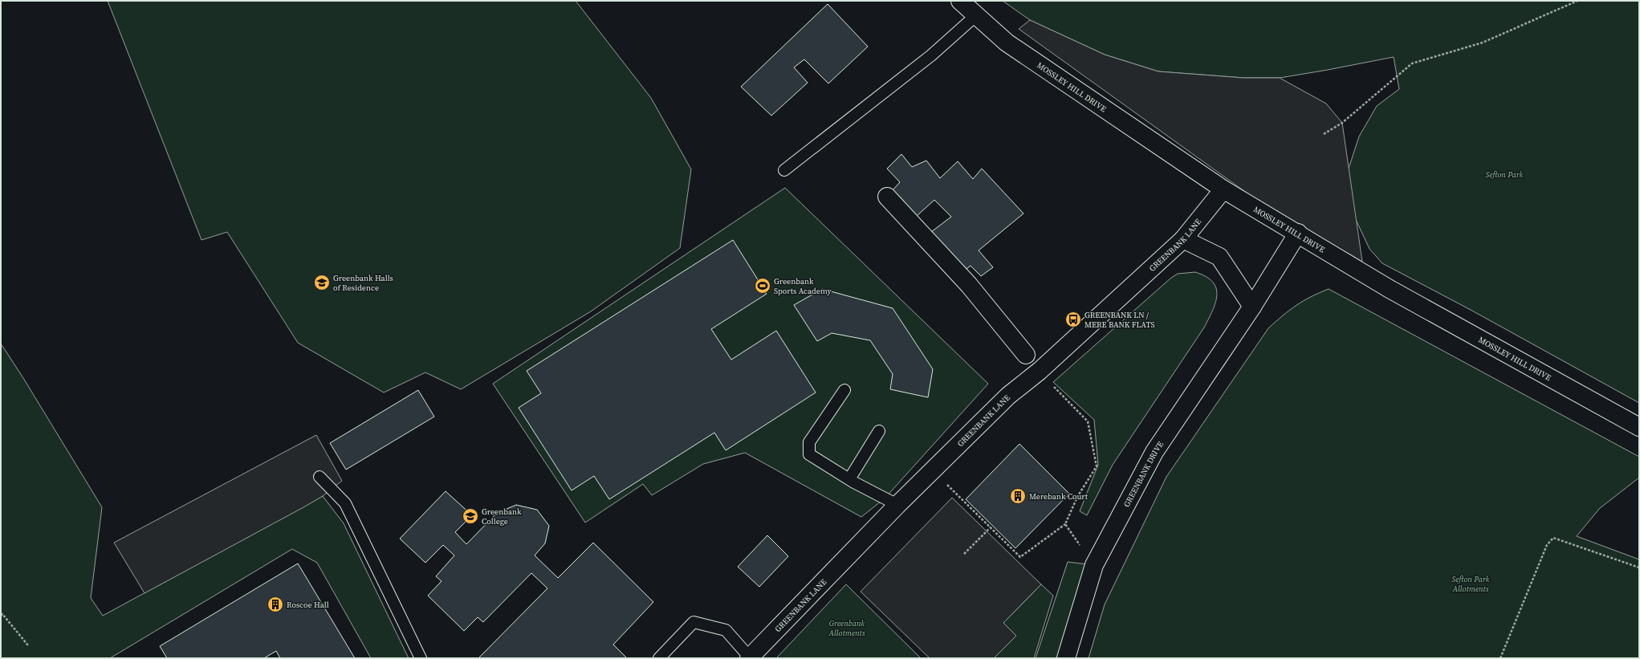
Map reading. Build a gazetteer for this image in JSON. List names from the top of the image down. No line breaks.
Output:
{"streets":{"street":["MOSSLEY HILL DRIVE","GREENBANK LANE","GREENBANK DRIVE"]},"crossings":[["MOSSLEY HILL DRIVE","GREENBANK LANE"],["MOSSLEY HILL DRIVE","GREENBANK DRIVE"]],"parks":["Sefton Park","Sefton Park Allotments","Greenbank Allotments"],"places":{"school or university":["Greenbank Halls of Residence","Greenbank College"],"sports":["Greenbank Sports Academy"],"bus stop":["GREENBANK LN / MERE BANK FLATS"],"building":["Merebank Court","Roscoe Hall"]}}
